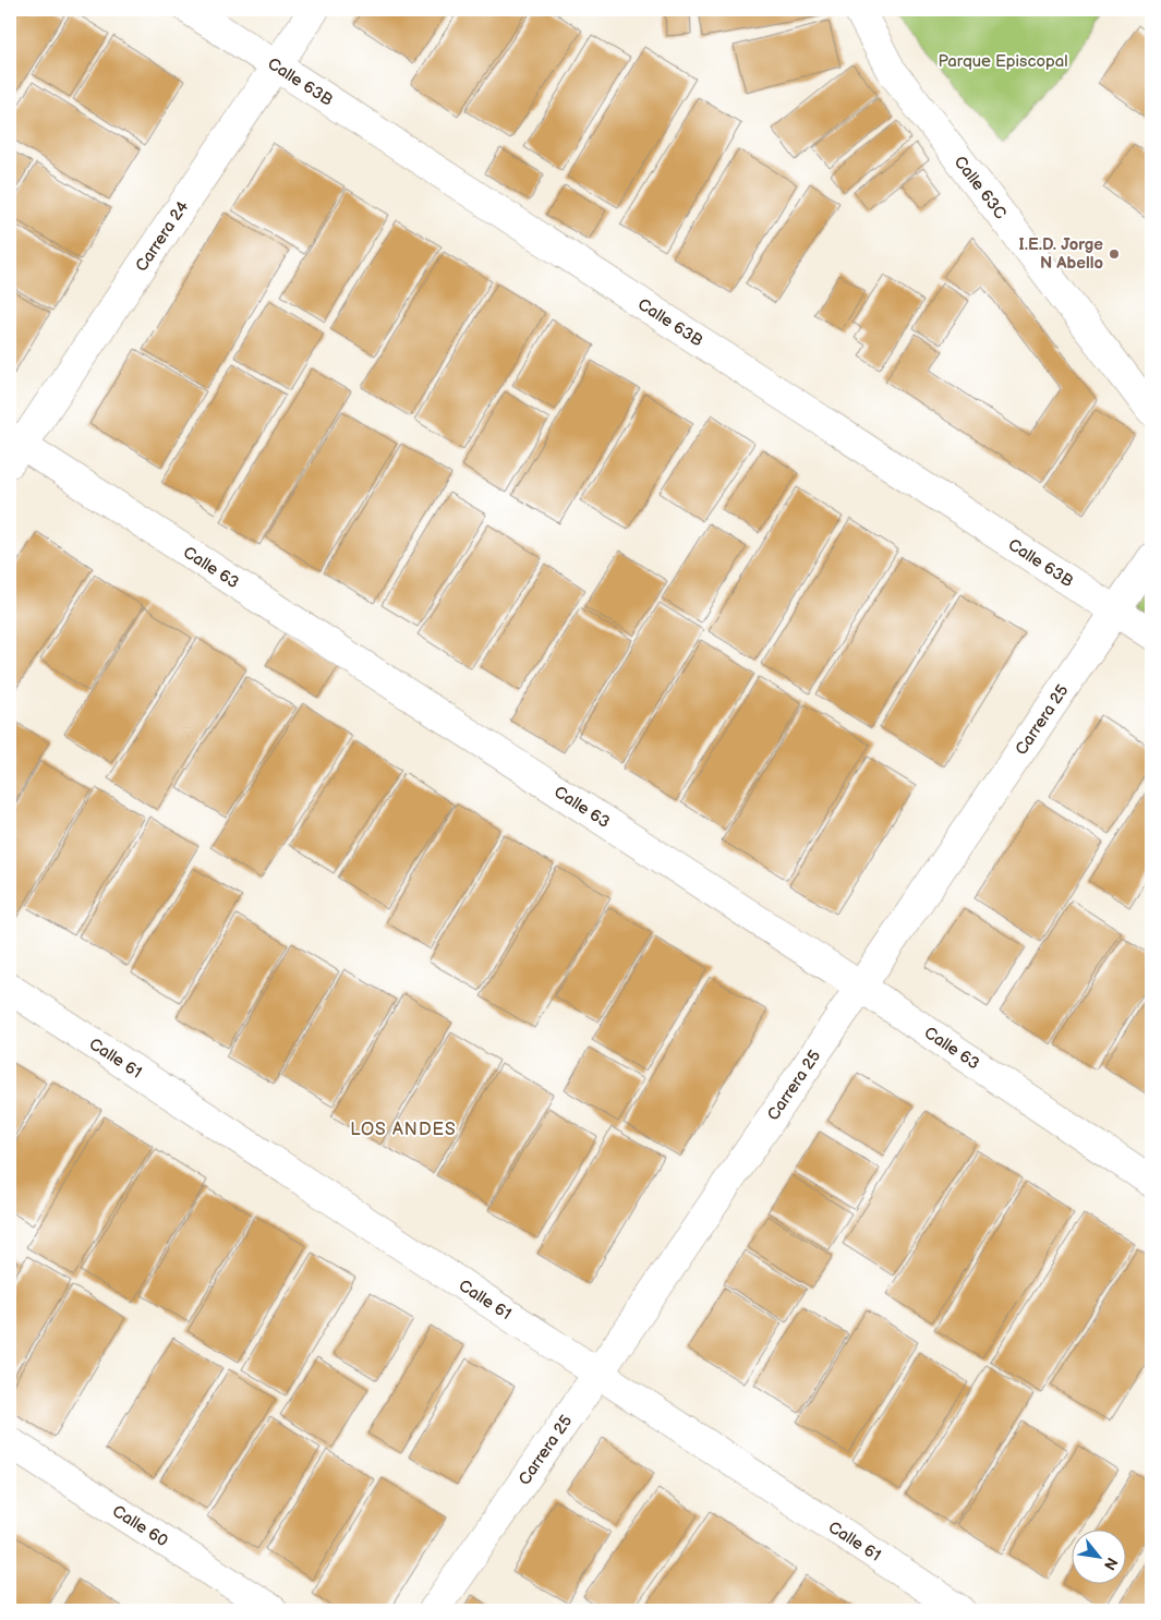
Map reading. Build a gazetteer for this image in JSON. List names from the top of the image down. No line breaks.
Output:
{"streets":{"street":["Calle 63B","Calle 63C","Carrera 24","Calle 63","Carrera 25","Calle 61","Calle 60"]},"crossings":[["Calle 63B","Carrera 24"],["Calle 63B","Carrera 25"],["Carrera 24","Calle 63"],["Calle 63","Carrera 25"],["Carrera 25","Calle 61"]],"districts":["LOS ANDES"],"parks":["Parque Episcopal"],"places":["I.E.D. Jorge N Abello"],"north":"bottom right"}
